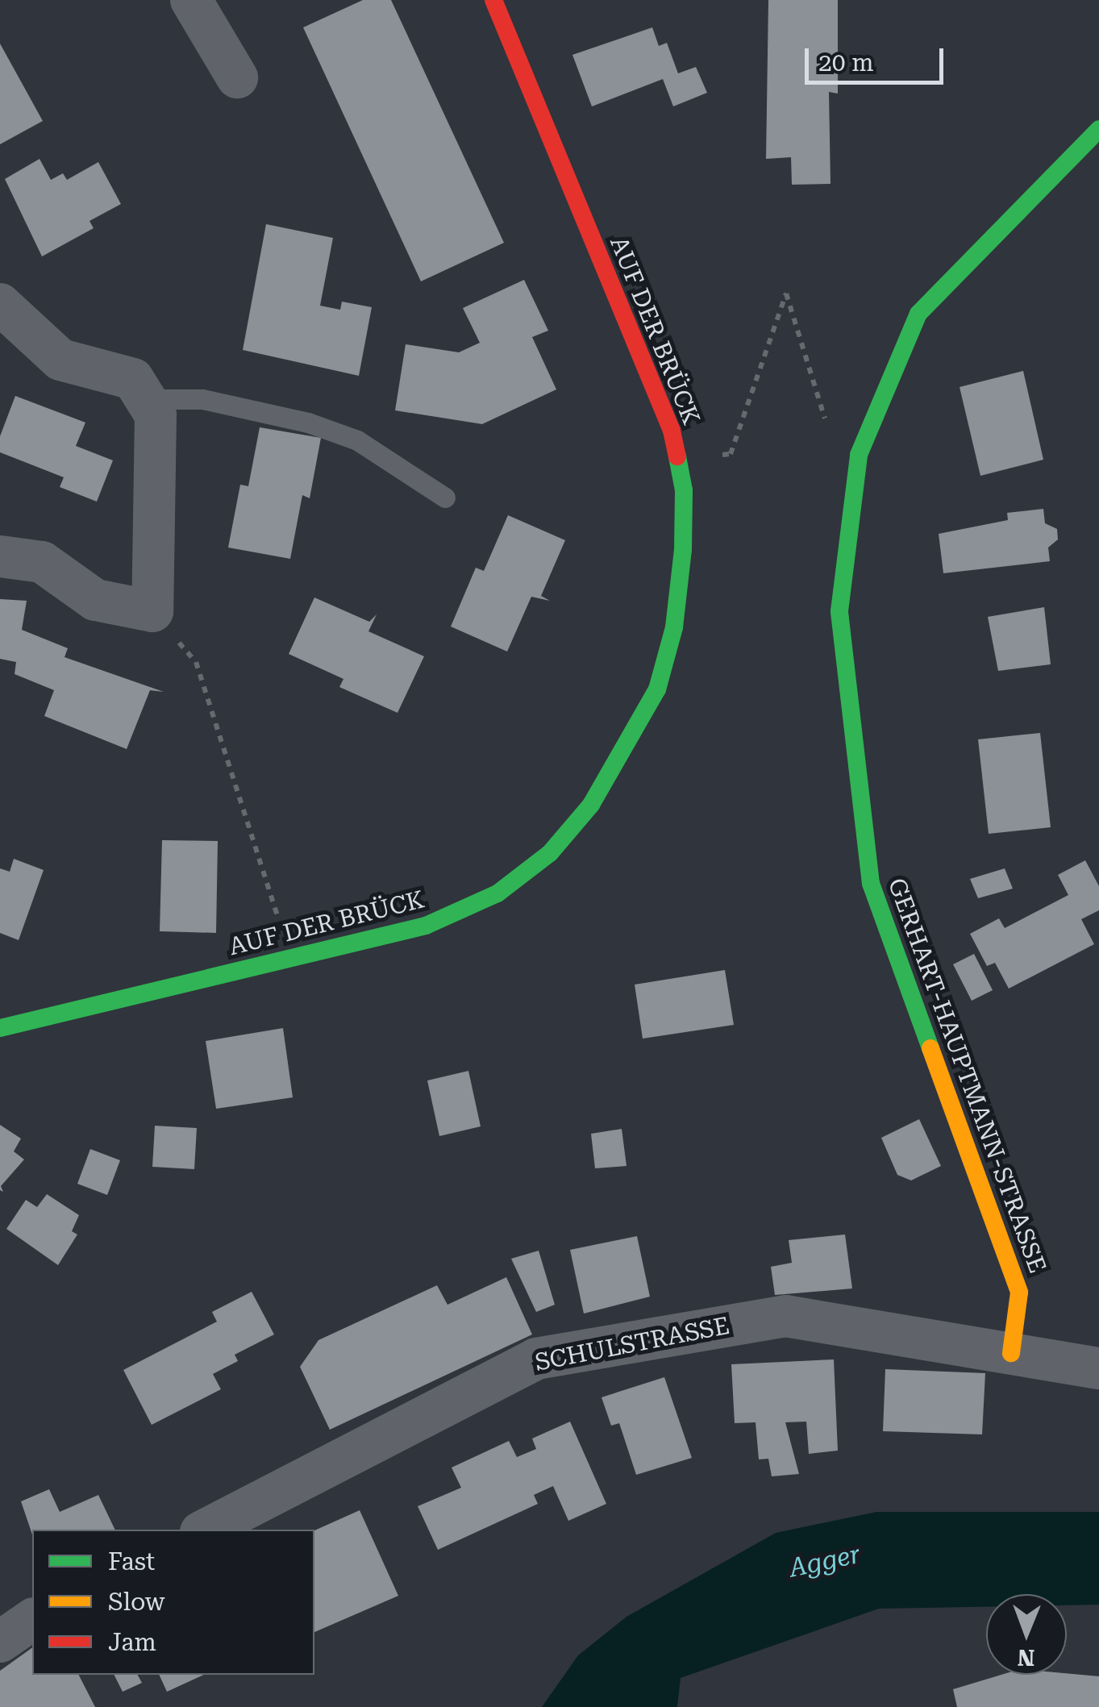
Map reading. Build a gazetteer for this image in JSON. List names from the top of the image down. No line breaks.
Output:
{"streets":{"main road":["AUF DER BRÜCK","GERHART-HAUPTMANN-STRASSE"],"street":["SCHULSTRASSE"]},"crossings":[["GERHART-HAUPTMANN-STRASSE","SCHULSTRASSE"]],"water":["Agger"],"legend":["Fast","Slow","Jam"],"scale_bar":"20 m","north":"bottom"}
